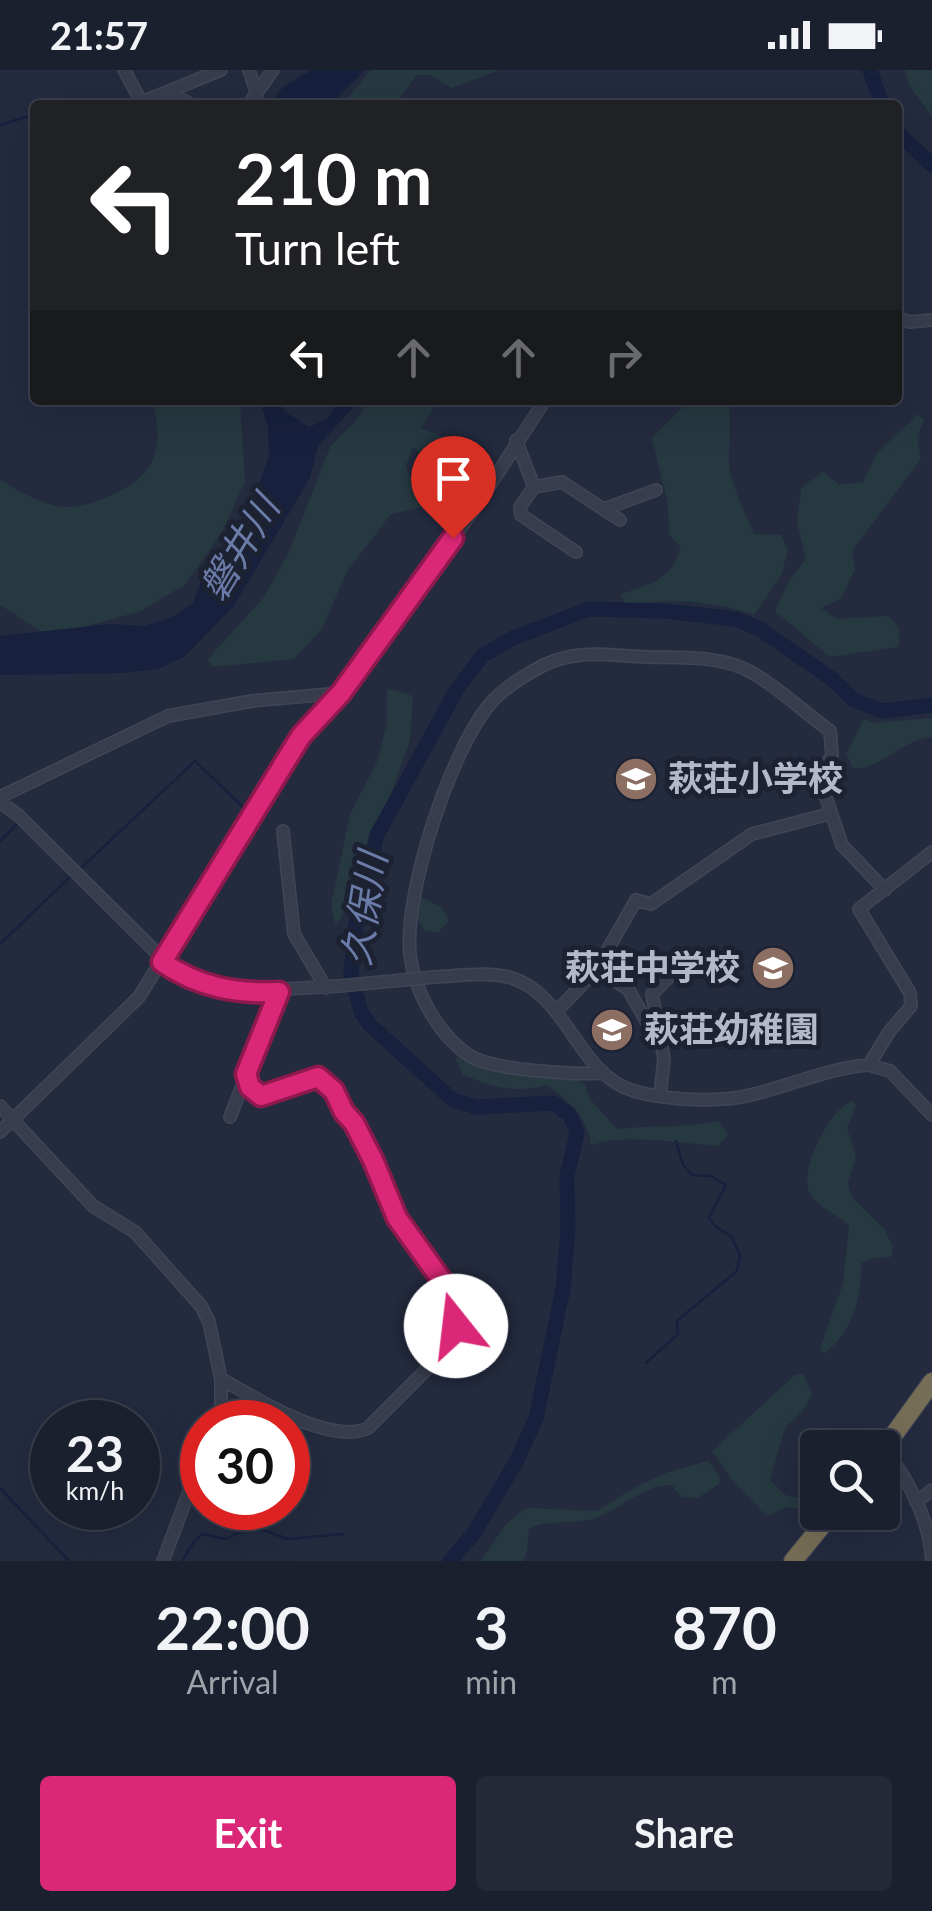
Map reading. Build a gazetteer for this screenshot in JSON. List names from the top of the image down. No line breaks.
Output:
{"water":["磐井川","久保川"],"places":{"school or university":["萩荘小学校","萩荘中学校","萩荘幼稚園"]},"page":{"status":"21:57","turn":["210 m","Turn left"],"speed":"23 km/h","limit":"30","eta":["22:00","Arrival","3","min","870","m"],"buttons":["Exit","Share"]}}
